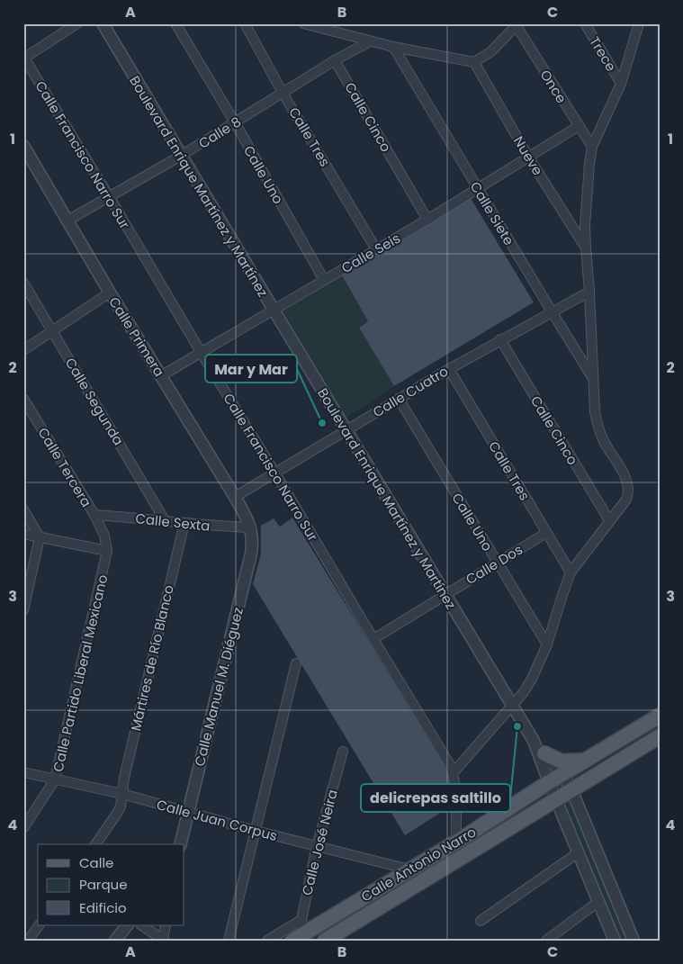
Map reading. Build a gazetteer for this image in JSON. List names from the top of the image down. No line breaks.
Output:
{"streets":{"main road":["Calle Antonio Narro"],"street":["Trece","Once","Calle Cinco","Calle 8","Calle Tres","Calle Francisco Narro Sur","Nueve","Calle Uno","Boulevard Enrique Martínez y Martínez","Calle Siete","Calle Seis","Calle Primera","Calle Cuatro","Calle Segunda","Calle Tercera","Calle Sexta","Calle Dos","Mártires de Río Blanco","Calle Partido Liberal Mexicano","Calle Manuel M. Diéguez","Calle Juan Corpus","Calle José Neira"]},"crossings":[["Once","Calle Seis"],["Calle Cinco","Calle 8"],["Calle Cinco","Calle Seis"],["Calle Cinco","Calle Cuatro"],["Calle 8","Calle Tres"],["Calle 8","Calle Francisco Narro Sur"],["Calle 8","Calle Uno"],["Calle 8","Boulevard Enrique Martínez y Martínez"],["Calle 8","Calle Primera"],["Calle Tres","Calle Seis"],["Calle Tres","Calle Cuatro"],["Calle Tres","Calle Dos"],["Calle Francisco Narro Sur","Calle Seis"],["Calle Francisco Narro Sur","Calle Cuatro"],["Calle Francisco Narro Sur","Calle Dos"],["Calle Francisco Narro Sur","Calle Antonio Narro"],["Nueve","Calle Seis"],["Calle Uno","Calle Seis"],["Calle Uno","Calle Cuatro"],["Calle Uno","Calle Dos"],["Boulevard Enrique Martínez y Martínez","Calle Seis"],["Boulevard Enrique Martínez y Martínez","Calle Cuatro"],["Boulevard Enrique Martínez y Martínez","Calle Dos"],["Boulevard Enrique Martínez y Martínez","Calle Antonio Narro"],["Calle Siete","Calle Seis"],["Calle Siete","Calle Cuatro"],["Calle Seis","Calle Primera"],["Calle Primera","Calle Cuatro"],["Calle Primera","Calle Sexta"],["Calle Primera","Calle Manuel M. Diéguez"],["Calle Segunda","Calle Sexta"],["Calle Tercera","Calle Sexta"],["Calle Tercera","Calle Partido Liberal Mexicano"],["Calle Sexta","Mártires de Río Blanco"],["Calle Sexta","Calle Manuel M. Diéguez"],["Mártires de Río Blanco","Calle Juan Corpus"],["Calle Partido Liberal Mexicano","Calle Juan Corpus"],["Calle Manuel M. Diéguez","Calle Juan Corpus"],["Calle Juan Corpus","Calle José Neira"],["Calle Juan Corpus","Calle Antonio Narro"],["Calle José Neira","Calle Antonio Narro"]],"places":["Mar y Mar","delicrepas saltillo"],"legend":["Calle","Parque","Edificio"],"grid":{"columns":["A","B","C"],"rows":["1","2","3","4"]}}
